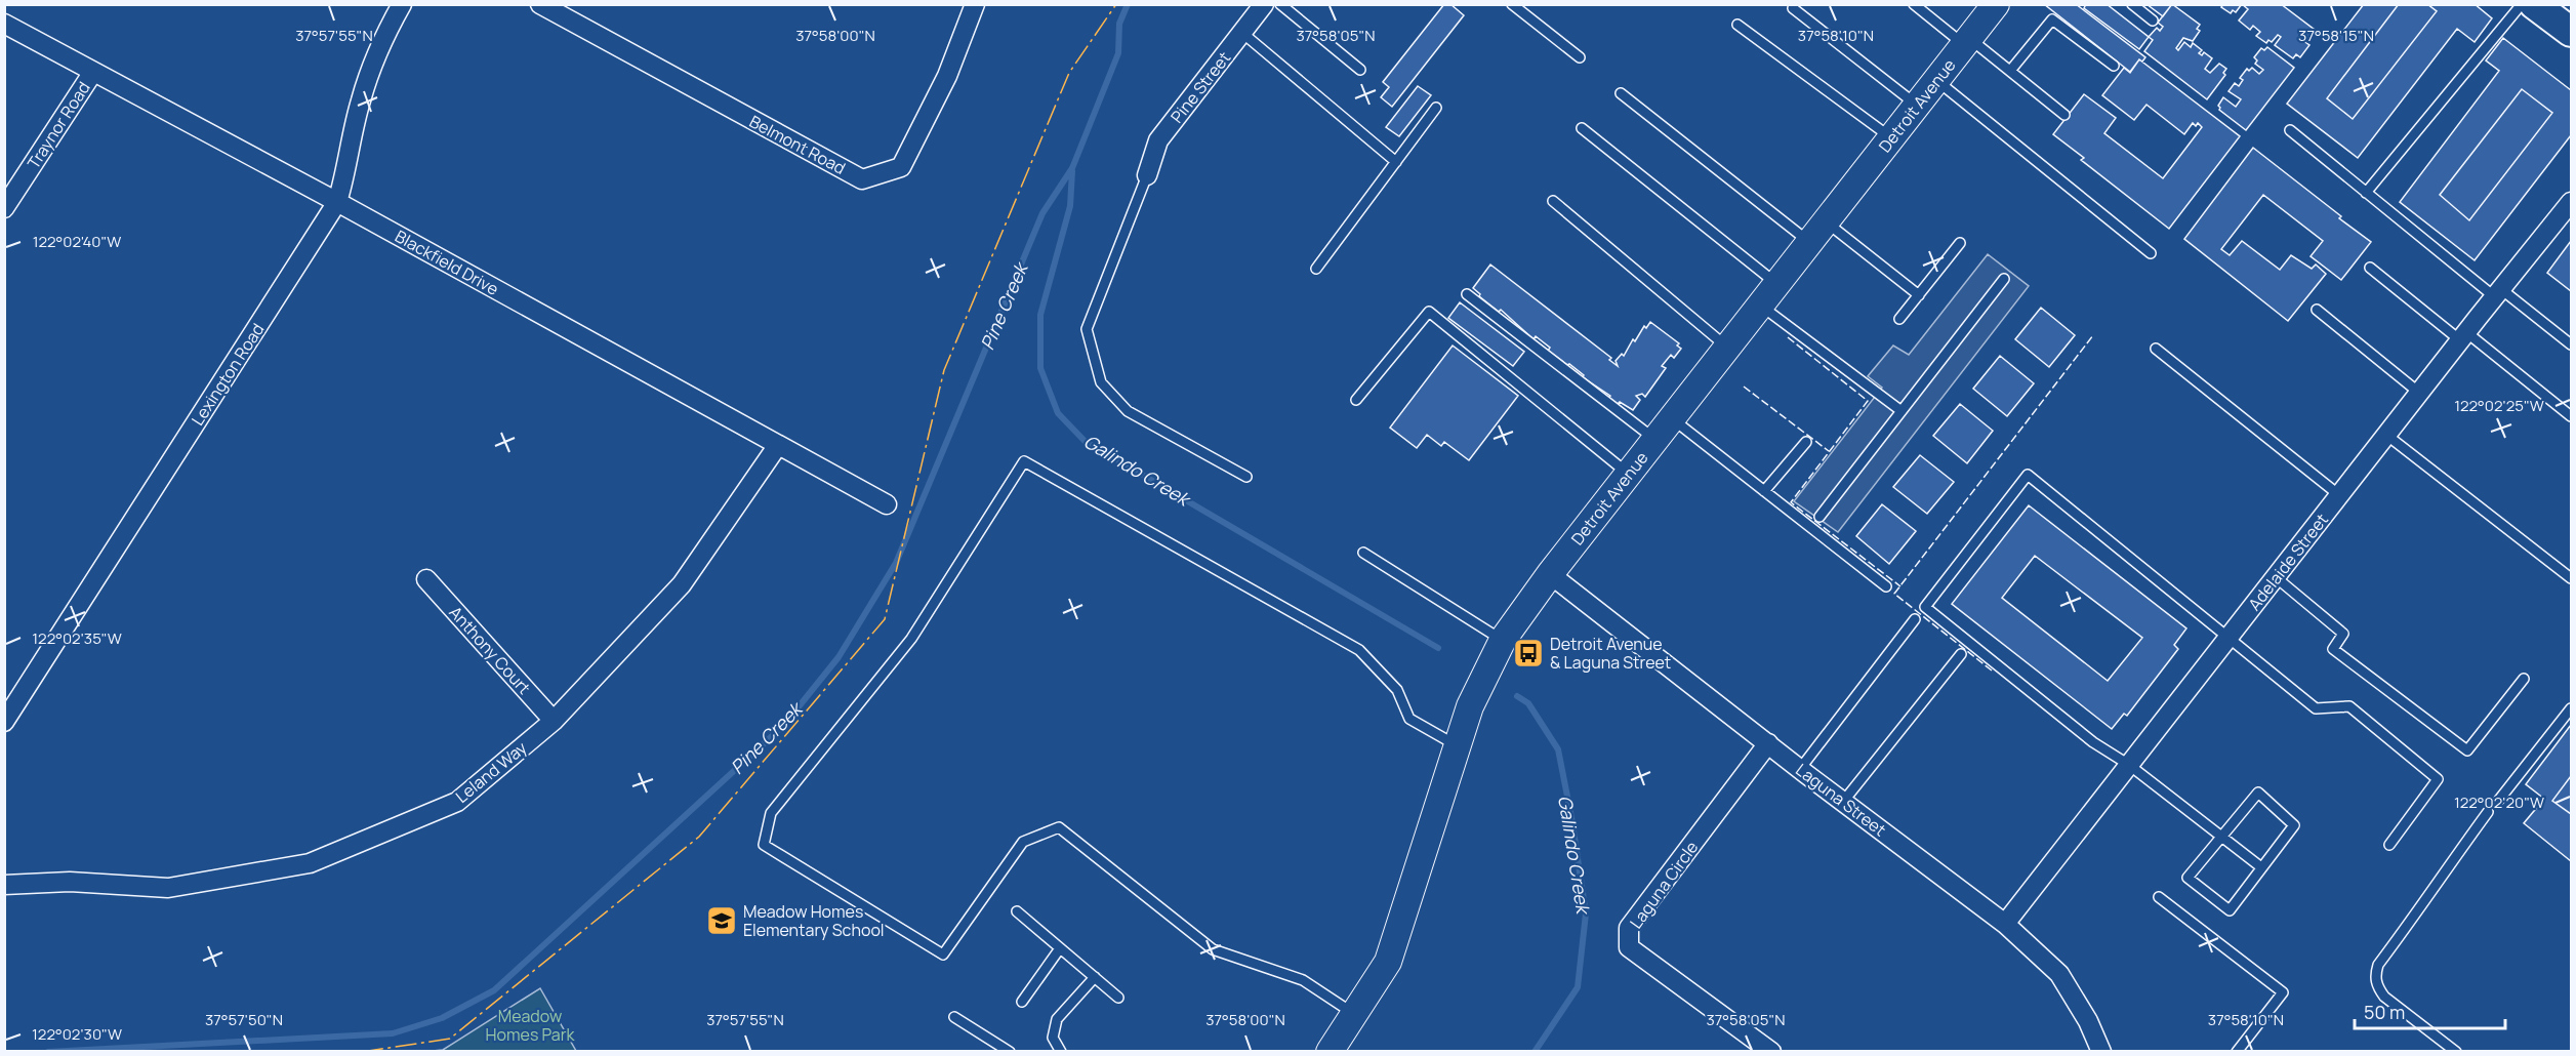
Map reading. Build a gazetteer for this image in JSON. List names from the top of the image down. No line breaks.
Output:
{"streets":{"street":["Pine Street","Detroit Avenue","Traynor Road","Belmont Road","Blackfield Drive","Lexington Road","Adelaide Street","Anthony Court","Leland Way","Laguna Street","Laguna Circle"]},"crossings":[["Detroit Avenue","Laguna Street"],["Traynor Road","Blackfield Drive"],["Blackfield Drive","Lexington Road"],["Blackfield Drive","Leland Way"],["Adelaide Street","Laguna Street"],["Anthony Court","Leland Way"],["Laguna Street","Laguna Circle"]],"water":["Pine Creek","Galindo Creek"],"parks":["Meadow Homes Park"],"places":{"bus stop":["Detroit Avenue & Laguna Street"],"school or university":["Meadow Homes Elementary School"]},"scale_bar":"50 m","coordinates":["37°58'15\"N","37°57'55\"N","37°58'00\"N","37°58'05\"N","37°58'10\"N","122°02'40\"W","122°02'25\"W","122°02'35\"W","122°02'20\"W","37°57'50\"N","122°02'30\"W"]}
